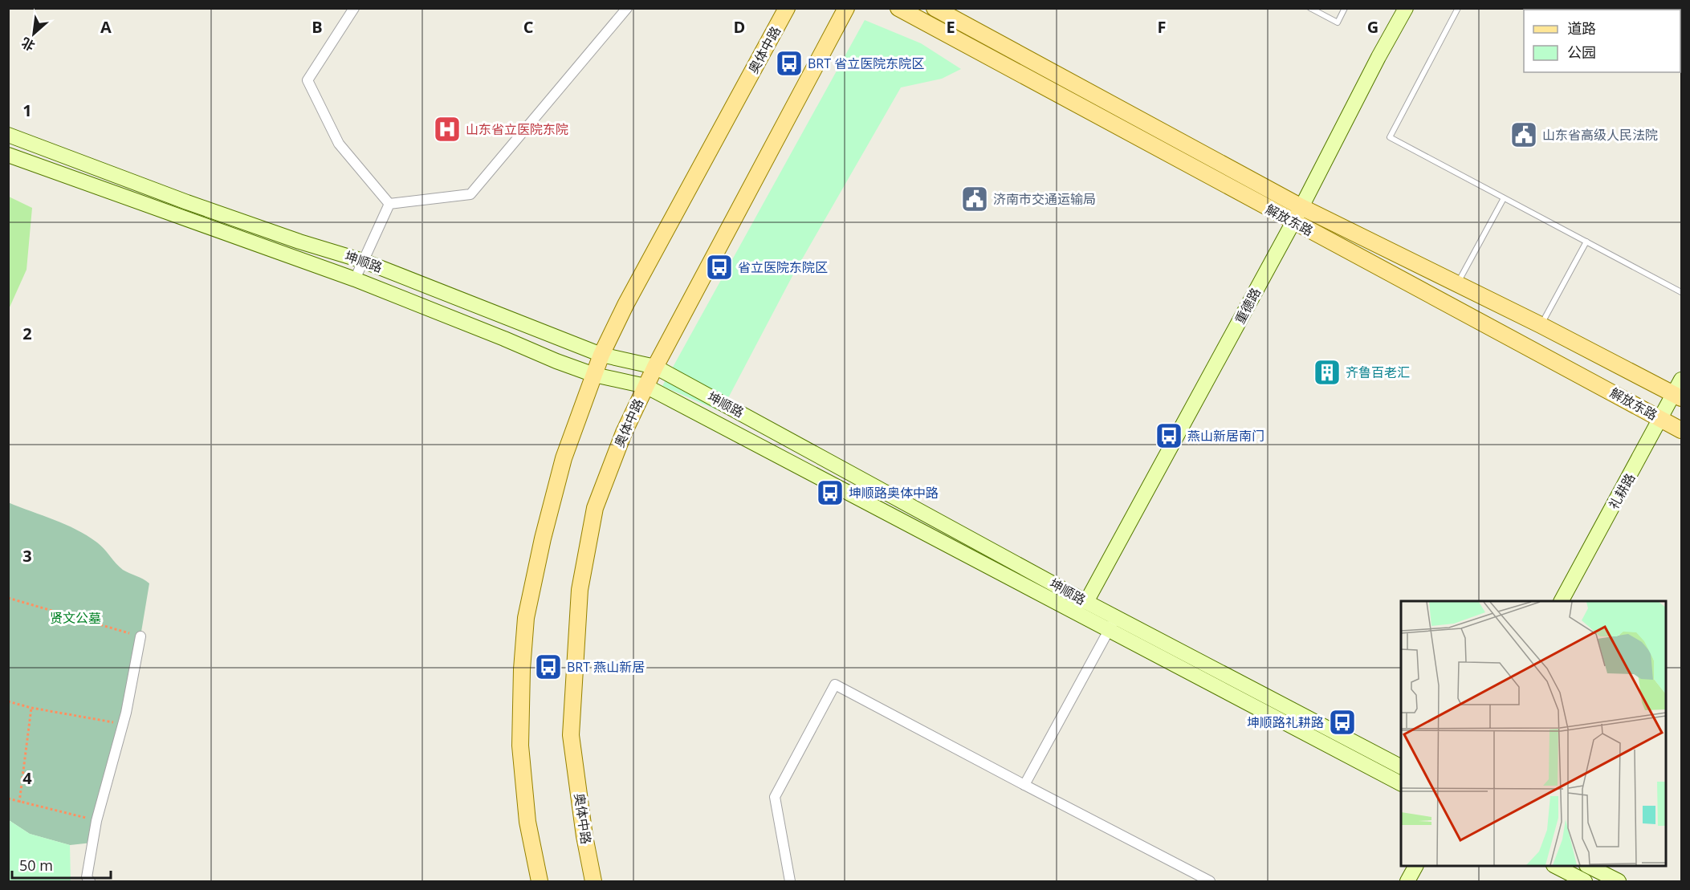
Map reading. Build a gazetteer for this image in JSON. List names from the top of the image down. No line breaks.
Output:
{"streets":{"main road":["奥体中路","解放东路"],"street":["坤顺路","重德路","礼耕路"]},"crossings":[["奥体中路","坤顺路"],["解放东路","重德路"],["解放东路","礼耕路"],["坤顺路","重德路"]],"parks":["贤文公墓"],"places":{"bus stop":["BRT 省立医院东院区","省立医院东院区","燕山新居南门","坤顺路奥体中路","BRT 燕山新居","坤顺路礼耕路"],"hospital":["山东省立医院东院"],"public building":["山东省高级人民法院","济南市交通运输局"],"building":["齐鲁百老汇"]},"legend":["道路","公园"],"scale_bar":"50 m","north":"bottom left","grid":{"columns":["A","B","C","D","E","F","G"],"rows":["1","2","3","4"]}}
